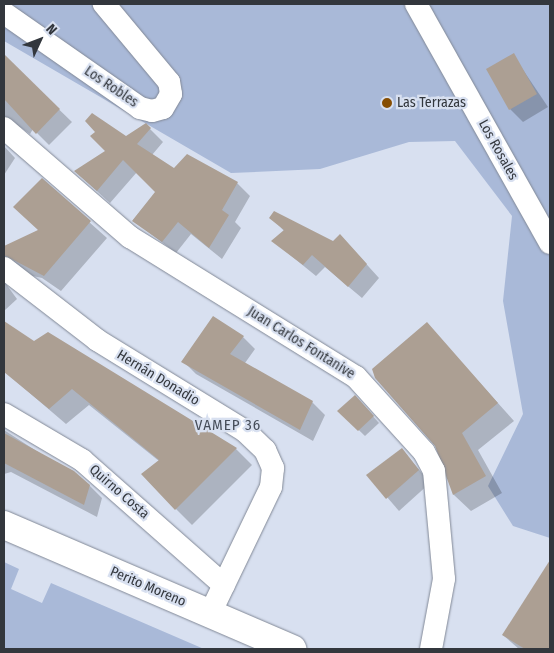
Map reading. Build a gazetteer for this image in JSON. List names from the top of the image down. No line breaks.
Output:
{"streets":{"main road":["Perito Moreno"],"street":["Los Robles","Los Rosales","Juan Carlos Fontanive","Hernán Donadio","Quirno Costa"]},"crossings":[["Hernán Donadio","Quirno Costa"],["Hernán Donadio","Perito Moreno"]],"districts":["VAMEP 36"],"places":["Las Terrazas"],"north":"top right"}
